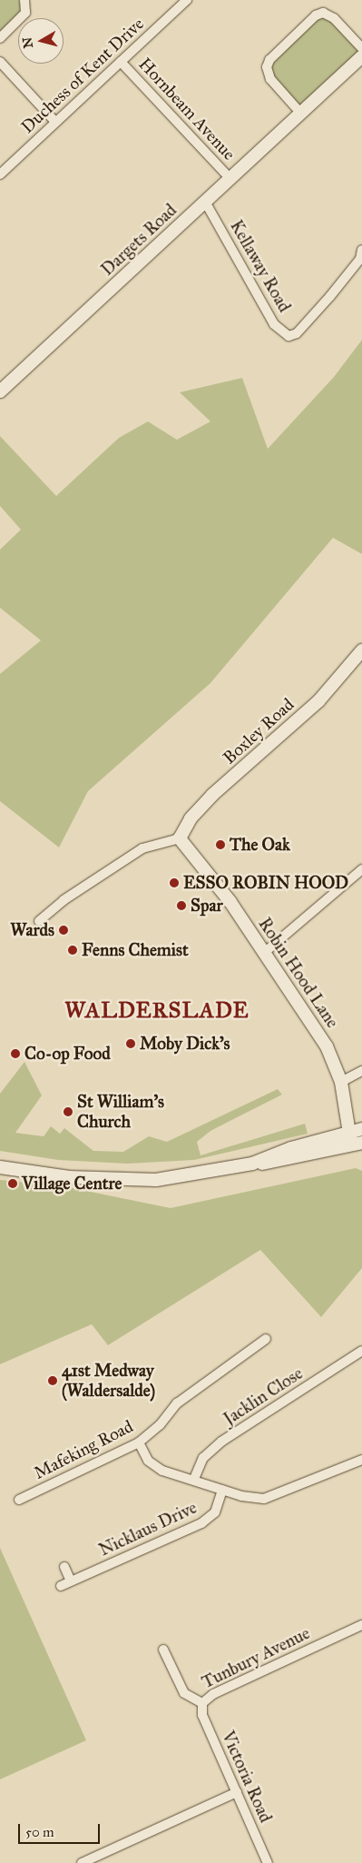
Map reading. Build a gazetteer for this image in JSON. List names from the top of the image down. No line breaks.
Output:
{"streets":{"street":["Duchess of Kent Drive","Hornbeam Avenue","Dargets Road","Kellaway Road","Boxley Road","Robin Hood Lane","Jacklin Close","Mafeking Road","Nicklaus Drive","Tunbury Avenue","Victoria Road"]},"crossings":[["Duchess of Kent Drive","Hornbeam Avenue"],["Hornbeam Avenue","Dargets Road"],["Dargets Road","Kellaway Road"],["Boxley Road","Robin Hood Lane"],["Tunbury Avenue","Victoria Road"]],"districts":["WALDERSLADE"],"places":["The Oak","ESSO ROBIN HOOD","Spar","Wards","Fenns Chemist","Moby Dick's","Co-op Food","St William's Church","Village Centre","41st Medway (Waldersalde)"],"scale_bar":"50 m","north":"left"}
